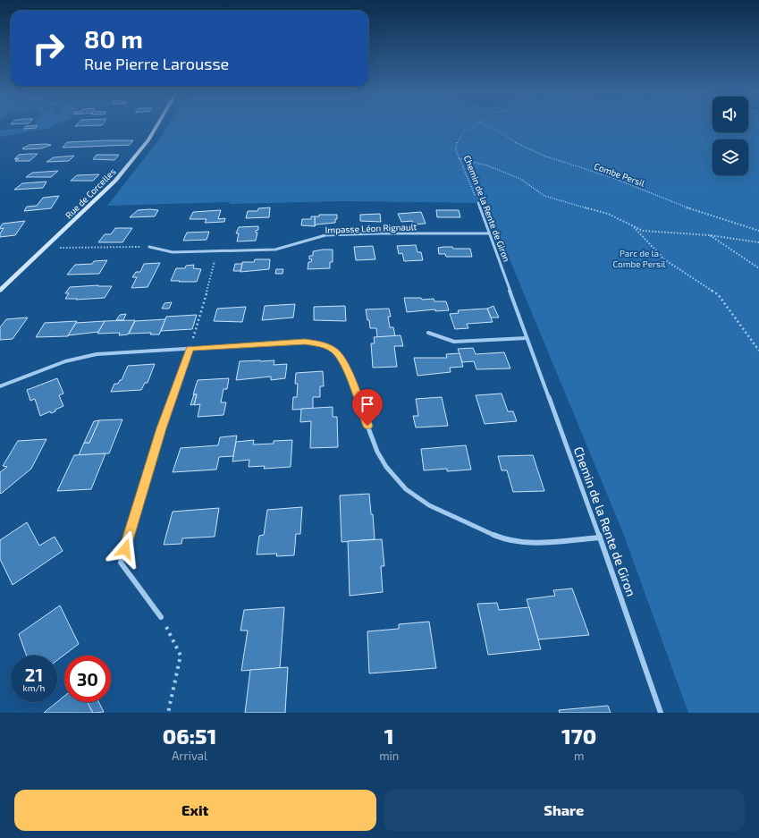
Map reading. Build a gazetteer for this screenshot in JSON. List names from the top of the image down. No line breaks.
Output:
{"streets":{"main road":["Rue de Corcelles"],"street":["Chemin de la Rente de Giron","Impasse Léon Rignault"],"path":["Combe Persil"]},"crossings":[["Chemin de la Rente de Giron","Impasse Léon Rignault"]],"parks":["Parc de la Combe Persil"],"page":{"turn":["80 m","Rue Pierre Larousse"],"speed":"21 km/h","limit":"30","eta":["06:51","Arrival","1","min","170","m"],"buttons":["Exit","Share"]}}
